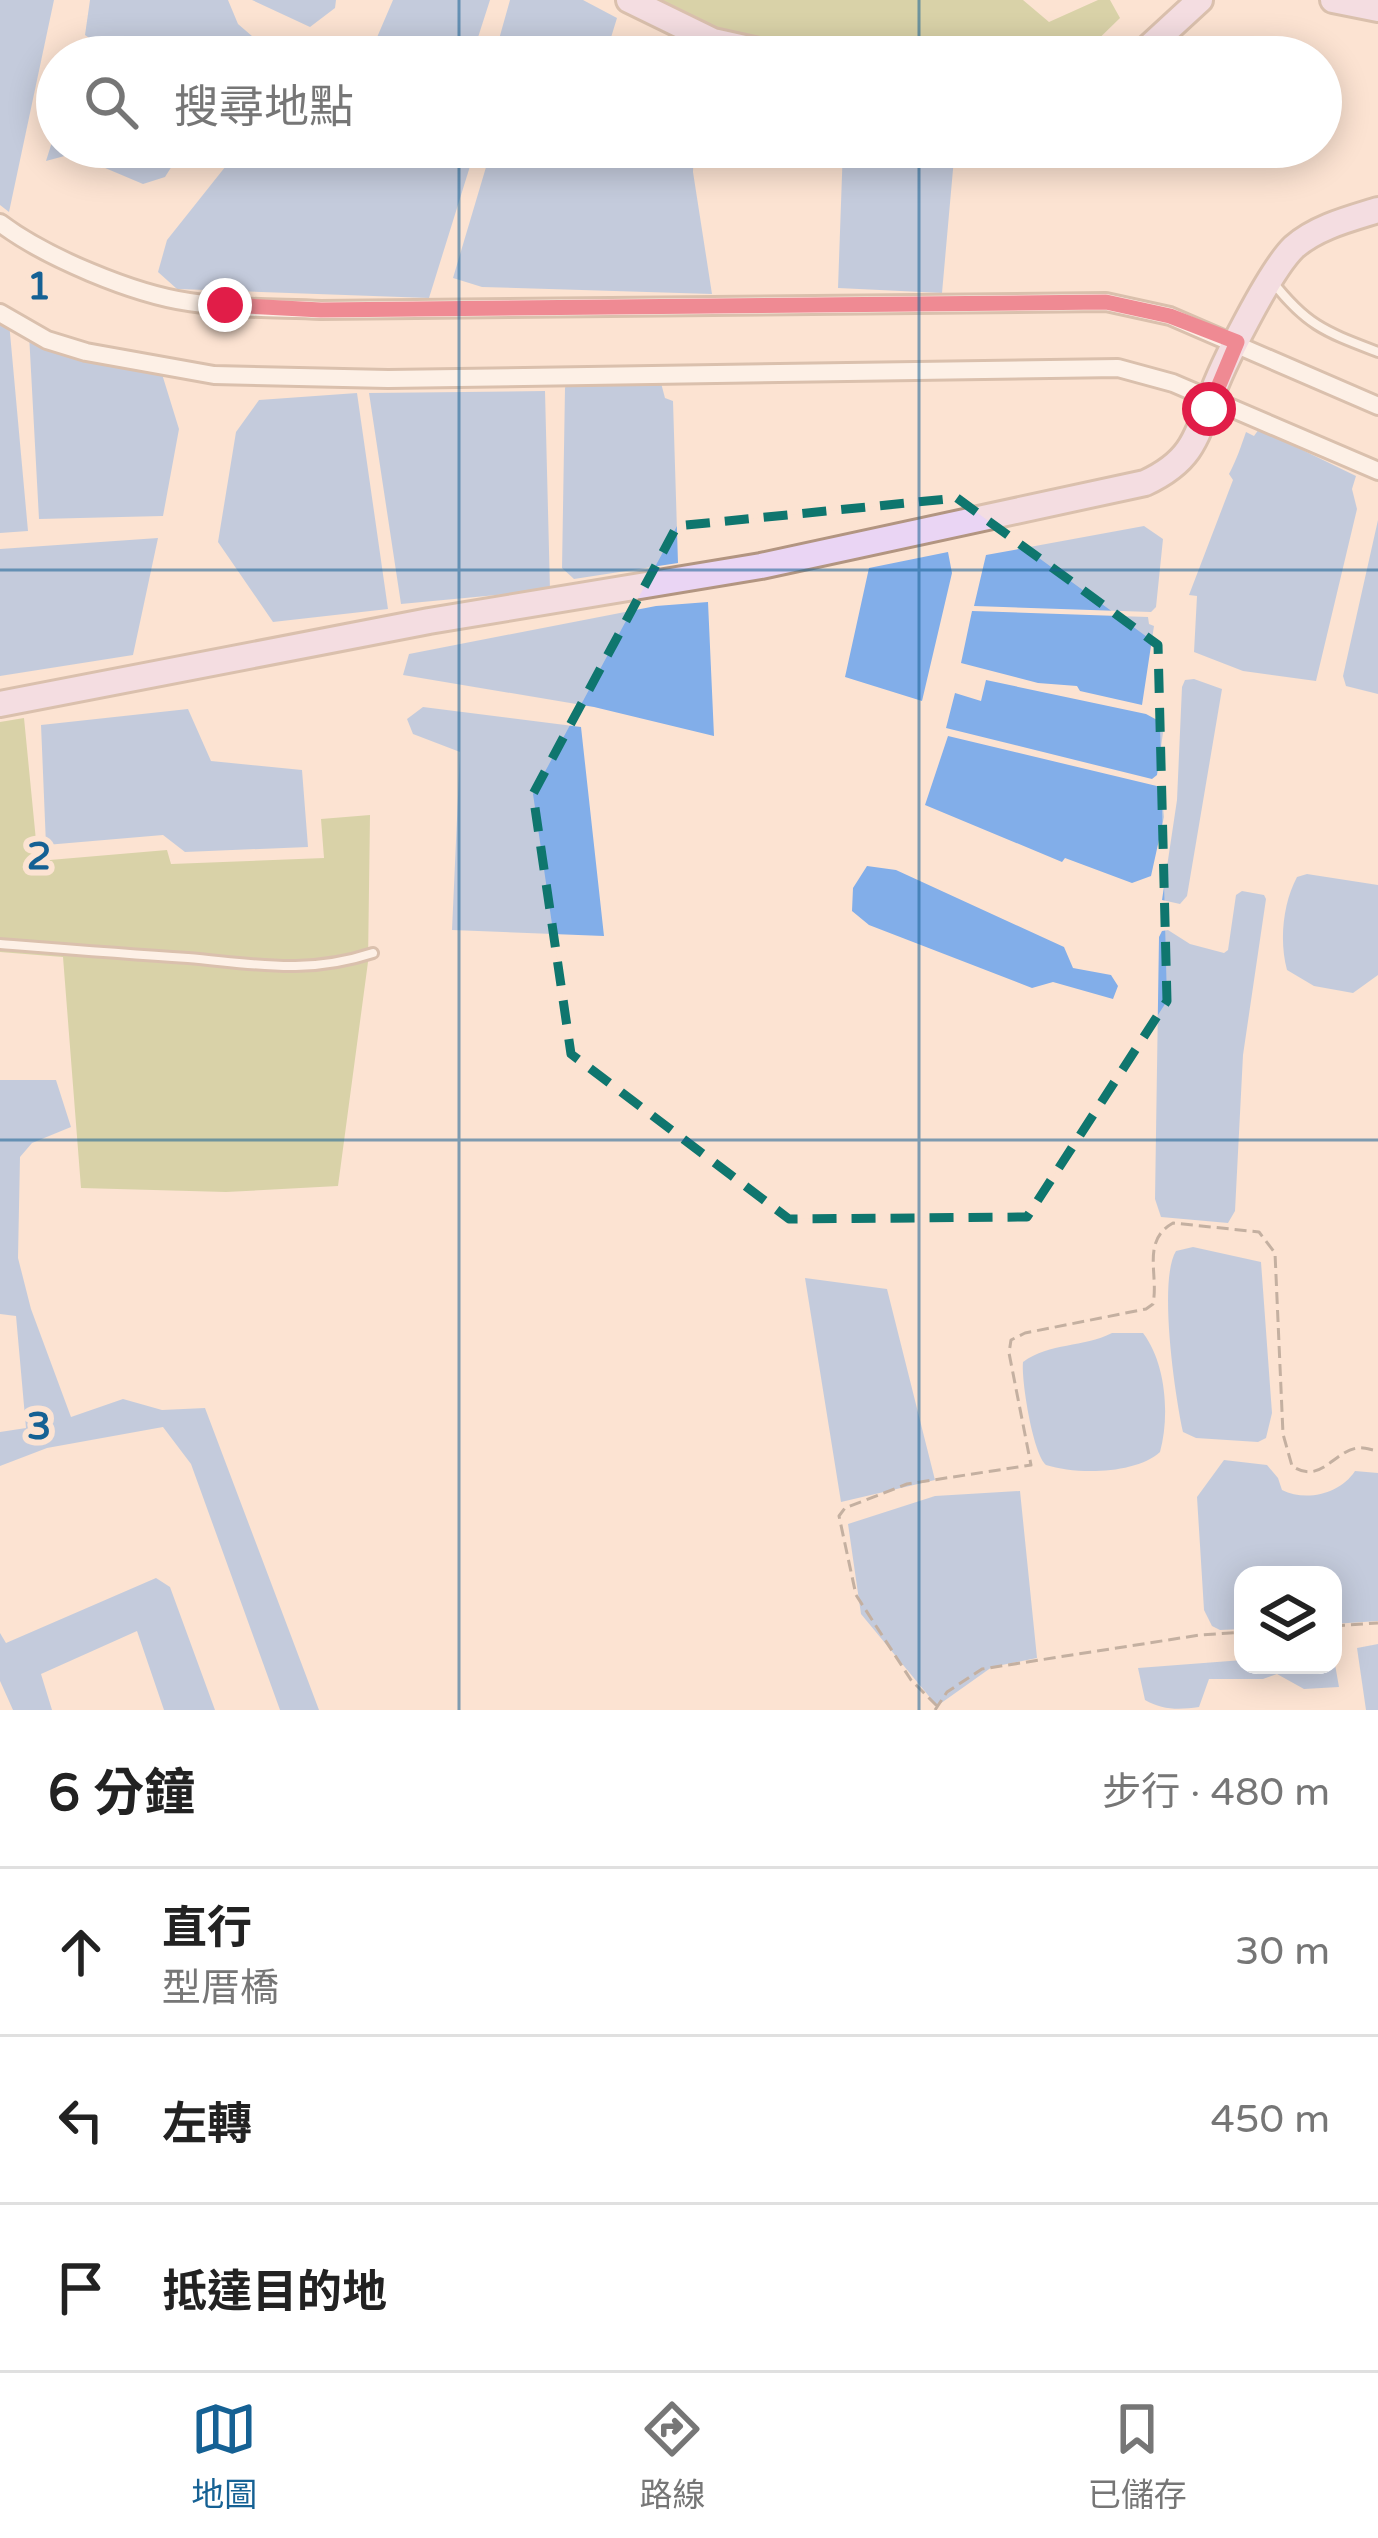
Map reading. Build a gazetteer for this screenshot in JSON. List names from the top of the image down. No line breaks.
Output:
{"page":{"search":"搜尋地點","heading":["6 分鐘","步行 · 480 m"],"list":[["直行","型厝橋","30 m"],["左轉","450 m"],"抵達目的地"],"nav":["地圖","路線","已儲存"]},"grid":{"rows":["1","2","3"]}}
